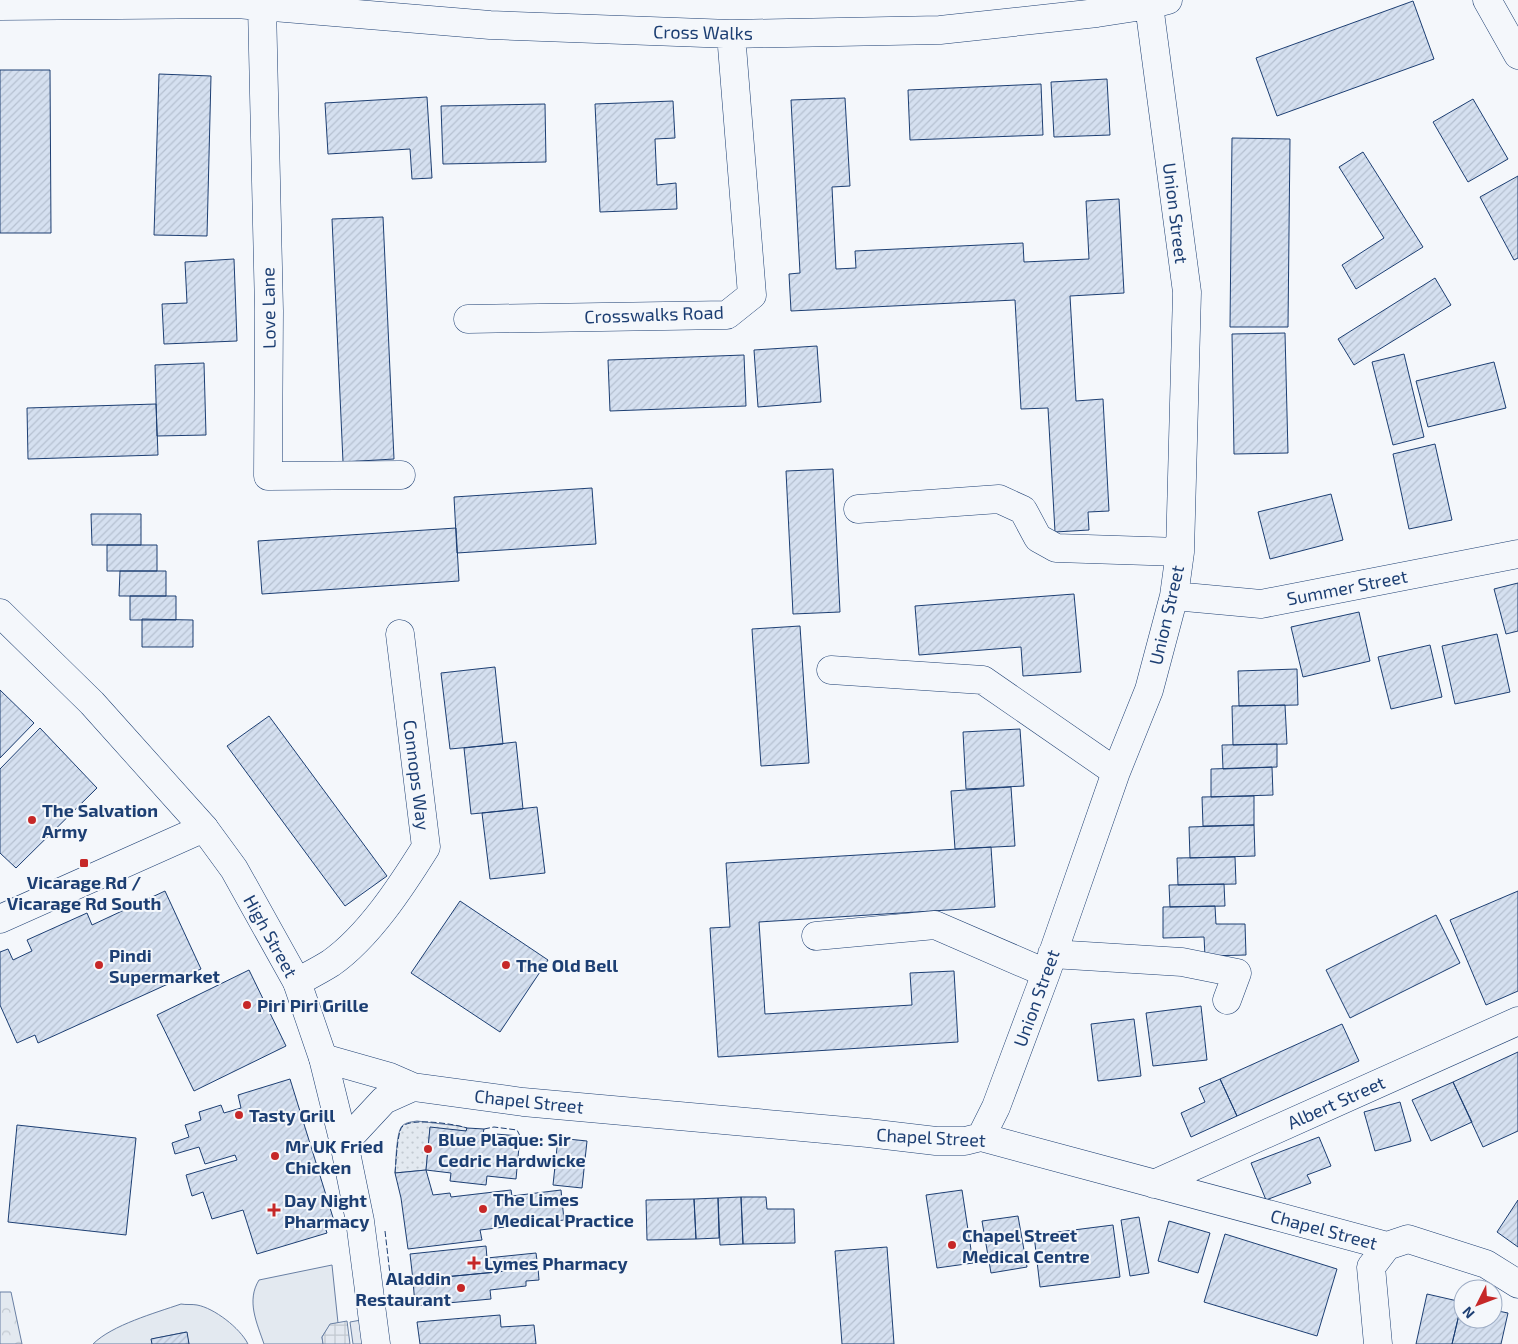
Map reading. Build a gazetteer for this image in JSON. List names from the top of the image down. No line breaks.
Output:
{"streets":{"main road":["Cross Walks","Union Street","Love Lane","Crosswalks Road","Summer Street","Connops Way","High Street","Chapel Street","Albert Street"]},"crossings":[["Cross Walks","Union Street"],["Cross Walks","Love Lane"],["Cross Walks","Crosswalks Road"],["Union Street","Summer Street"],["Union Street","Chapel Street"],["Connops Way","High Street"],["High Street","Chapel Street"],["Chapel Street","Albert Street"]],"places":{"other":["The Salvation Army","Pindi Supermarket","The Old Bell","Piri Piri Grille","Tasty Grill","Blue Plaque: Sir Cedric Hardwicke","Mr UK Fried Chicken","The Limes Medical Practice","Chapel Street Medical Centre","Aladdin Restaurant"],"transit":["Vicarage Rd / Vicarage Rd South"],"health":["Day Night Pharmacy","Lymes Pharmacy"]},"north":"bottom left"}
